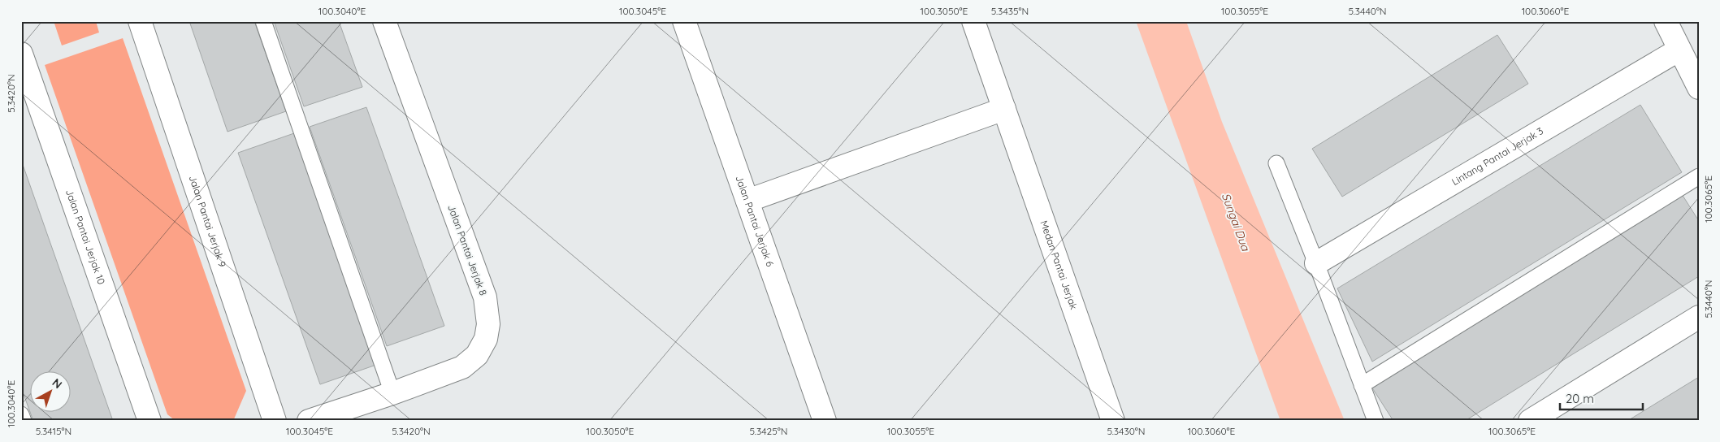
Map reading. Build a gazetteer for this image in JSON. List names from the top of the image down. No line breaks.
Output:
{"streets":{"street":["Lintang Pantai Jerjak 3","Jalan Pantai Jerjak 9","Jalan Pantai Jerjak 6","Jalan Pantai Jerjak 10","Jalan Pantai Jerjak 8","Medan Pantai Jerjak"]},"water":["Sungai Dua"],"scale_bar":"20 m","north":"top right","coordinates":["100.3040°E","100.3045°E","100.3050°E","5.3435°N","100.3055°E","5.3440°N","100.3060°E","5.3420°N","100.3065°E","5.3415°N","5.3425°N","5.3430°N"]}
